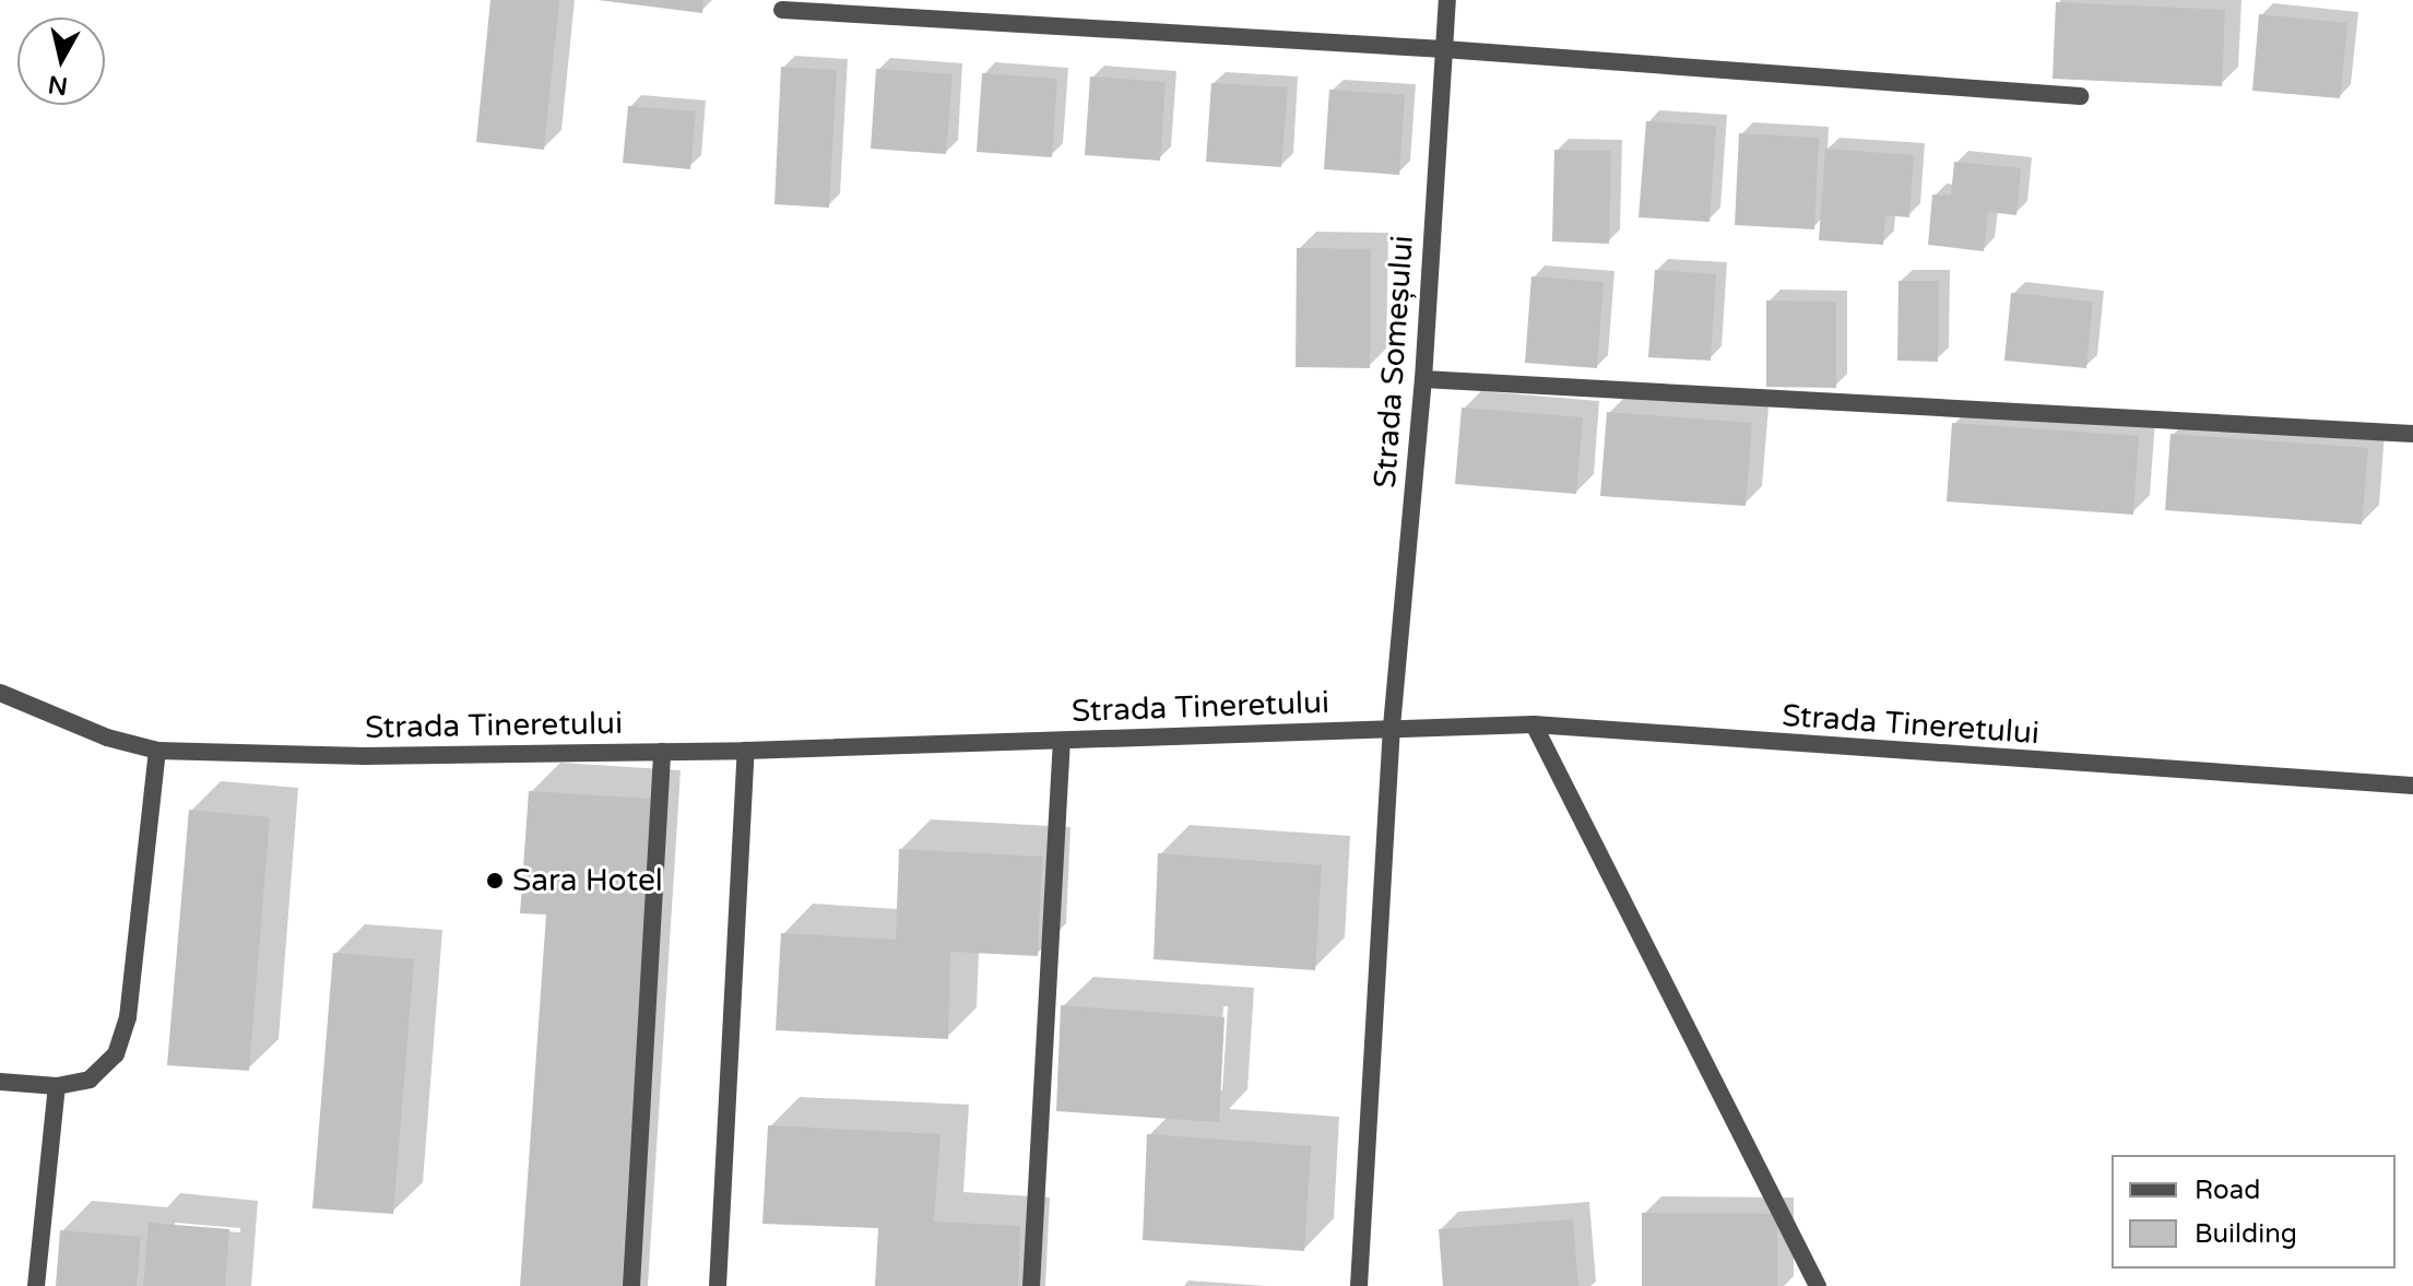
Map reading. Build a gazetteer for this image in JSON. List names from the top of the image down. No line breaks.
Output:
{"streets":{"street":["Strada Someșului","Strada Tineretului"]},"crossings":[["Strada Someșului","Strada Tineretului"]],"places":["Sara Hotel"],"legend":["Road","Building"],"north":"bottom"}
